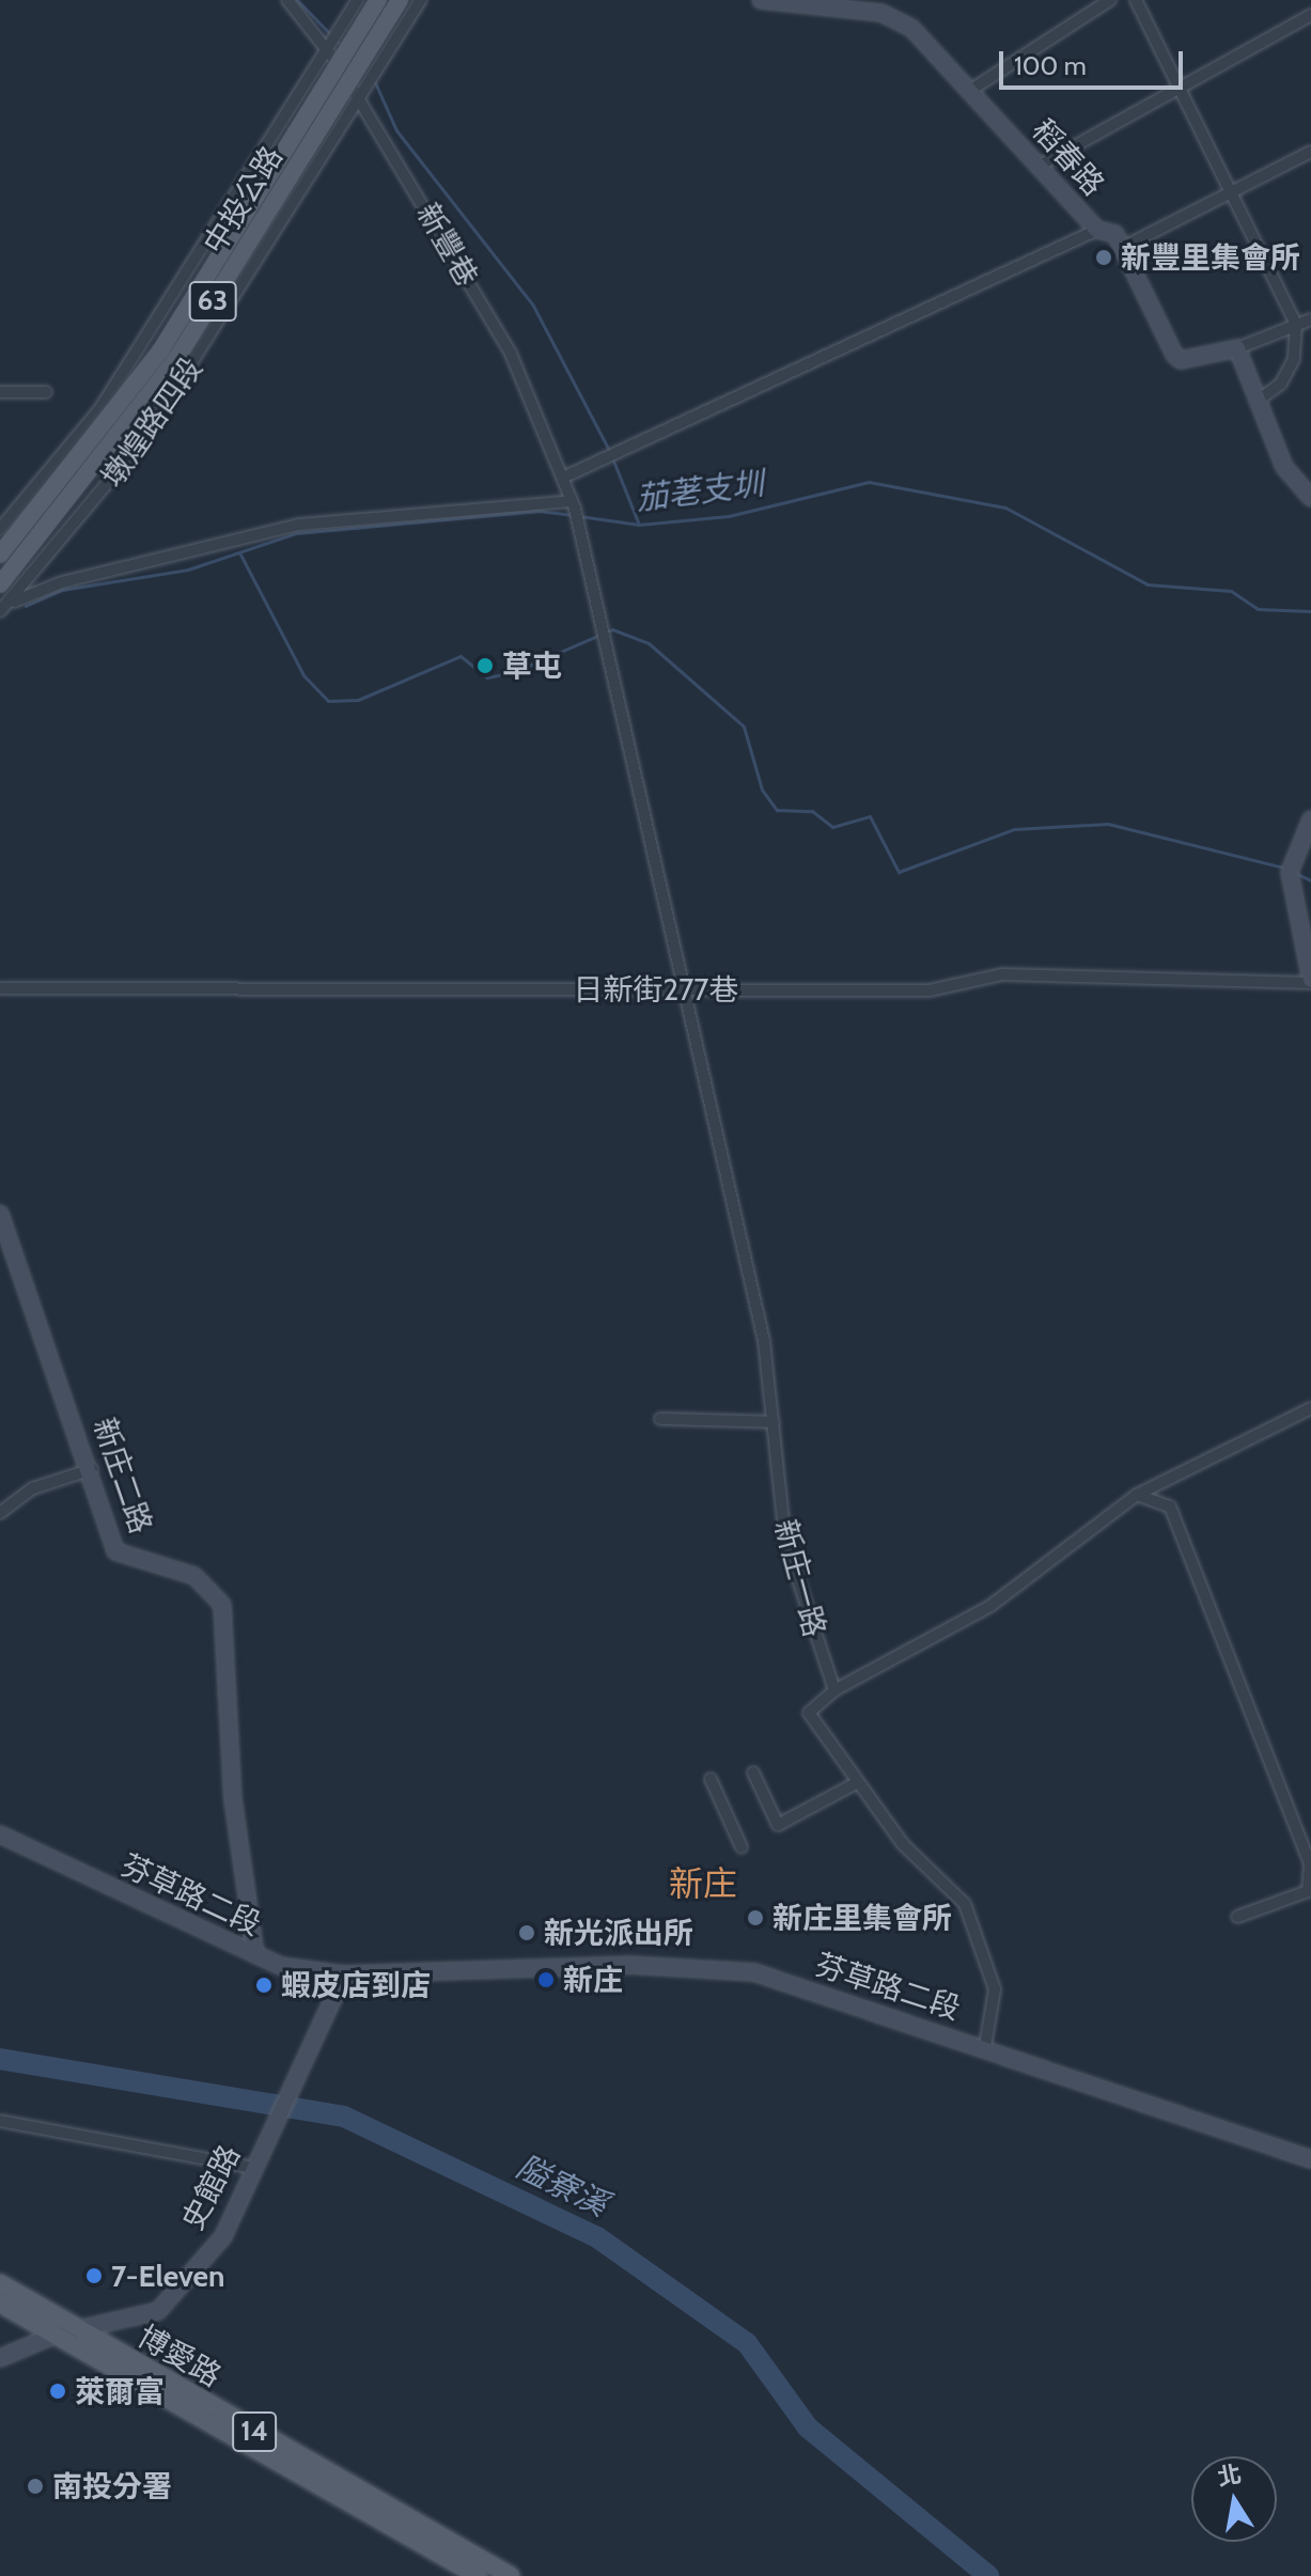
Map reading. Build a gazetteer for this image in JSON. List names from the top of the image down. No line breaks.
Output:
{"streets":{"main road":["中投公路","63","博愛路","14"],"street":["稻春路","新豐巷","墩煌路四段","日新街277巷","新庄二路","新庄一路","芬草路二段","史館路"]},"crossings":[["新豐巷","墩煌路四段"],["新豐巷","日新街277巷"],["新豐巷","新庄一路"],["日新街277巷","新庄一路"],["新庄二路","芬草路二段"],["芬草路二段","史館路"],["史館路","博愛路"]],"districts":["新庄"],"water":["茄荖支圳","隘寮溪"],"places":["新豐里集會所","草屯","新庄里集會所","新光派出所","新庄","蝦皮店到店","7-Eleven","萊爾富","南投分署"],"scale_bar":"100 m","north":"top"}
